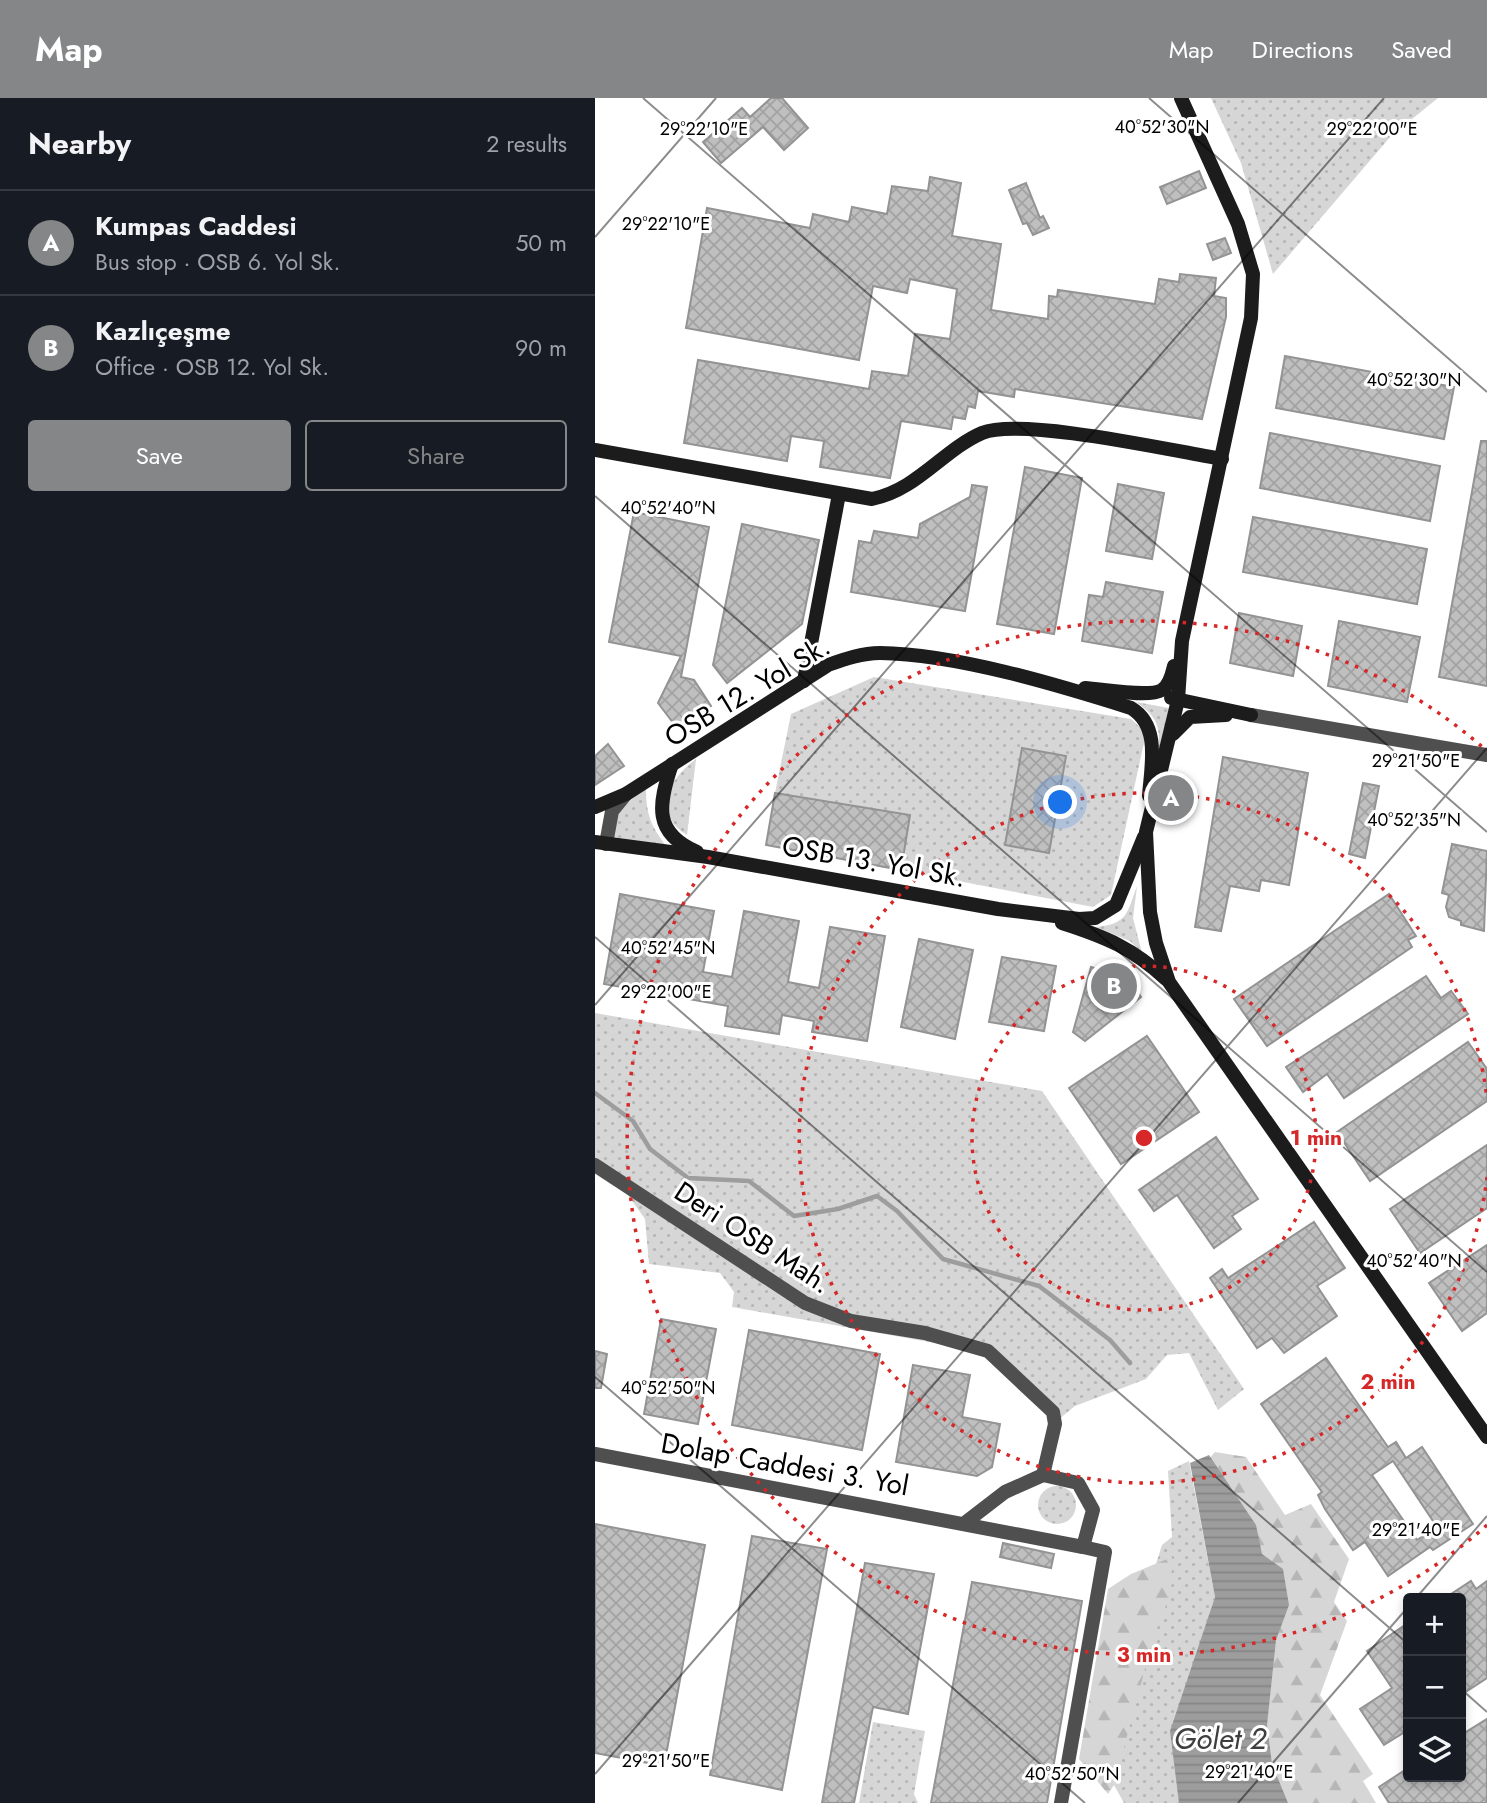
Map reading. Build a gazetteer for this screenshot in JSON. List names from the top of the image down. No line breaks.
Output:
{"streets":{"main road":["OSB 12. Yol Sk.","OSB 13. Yol Sk."],"street":["Deri OSB Mah.","Dolap Caddesi 3. Yol"]},"water":["Gölet 2"],"page":{"header":"Map","nav":["Map","Directions","Saved"],"heading":["Nearby","2 results"],"list":[{"mark":"A","name":"Kumpas Caddesi","note":"Bus stop · OSB 6. Yol Sk.","value":"50 m"},{"mark":"B","name":"Kazlıçeşme","note":"Office · OSB 12. Yol Sk.","value":"90 m"}],"buttons":["Save","Share"],"pins":["A","B"],"map_buttons":["+","−"]},"coordinates":["40°52'30\"N","29°22'10\"E","29°22'00\"E","40°52'40\"N","29°21'50\"E","40°52'35\"N","40°52'45\"N","40°52'50\"N","29°21'40\"E"],"rings":["1 min","2 min","3 min"]}
